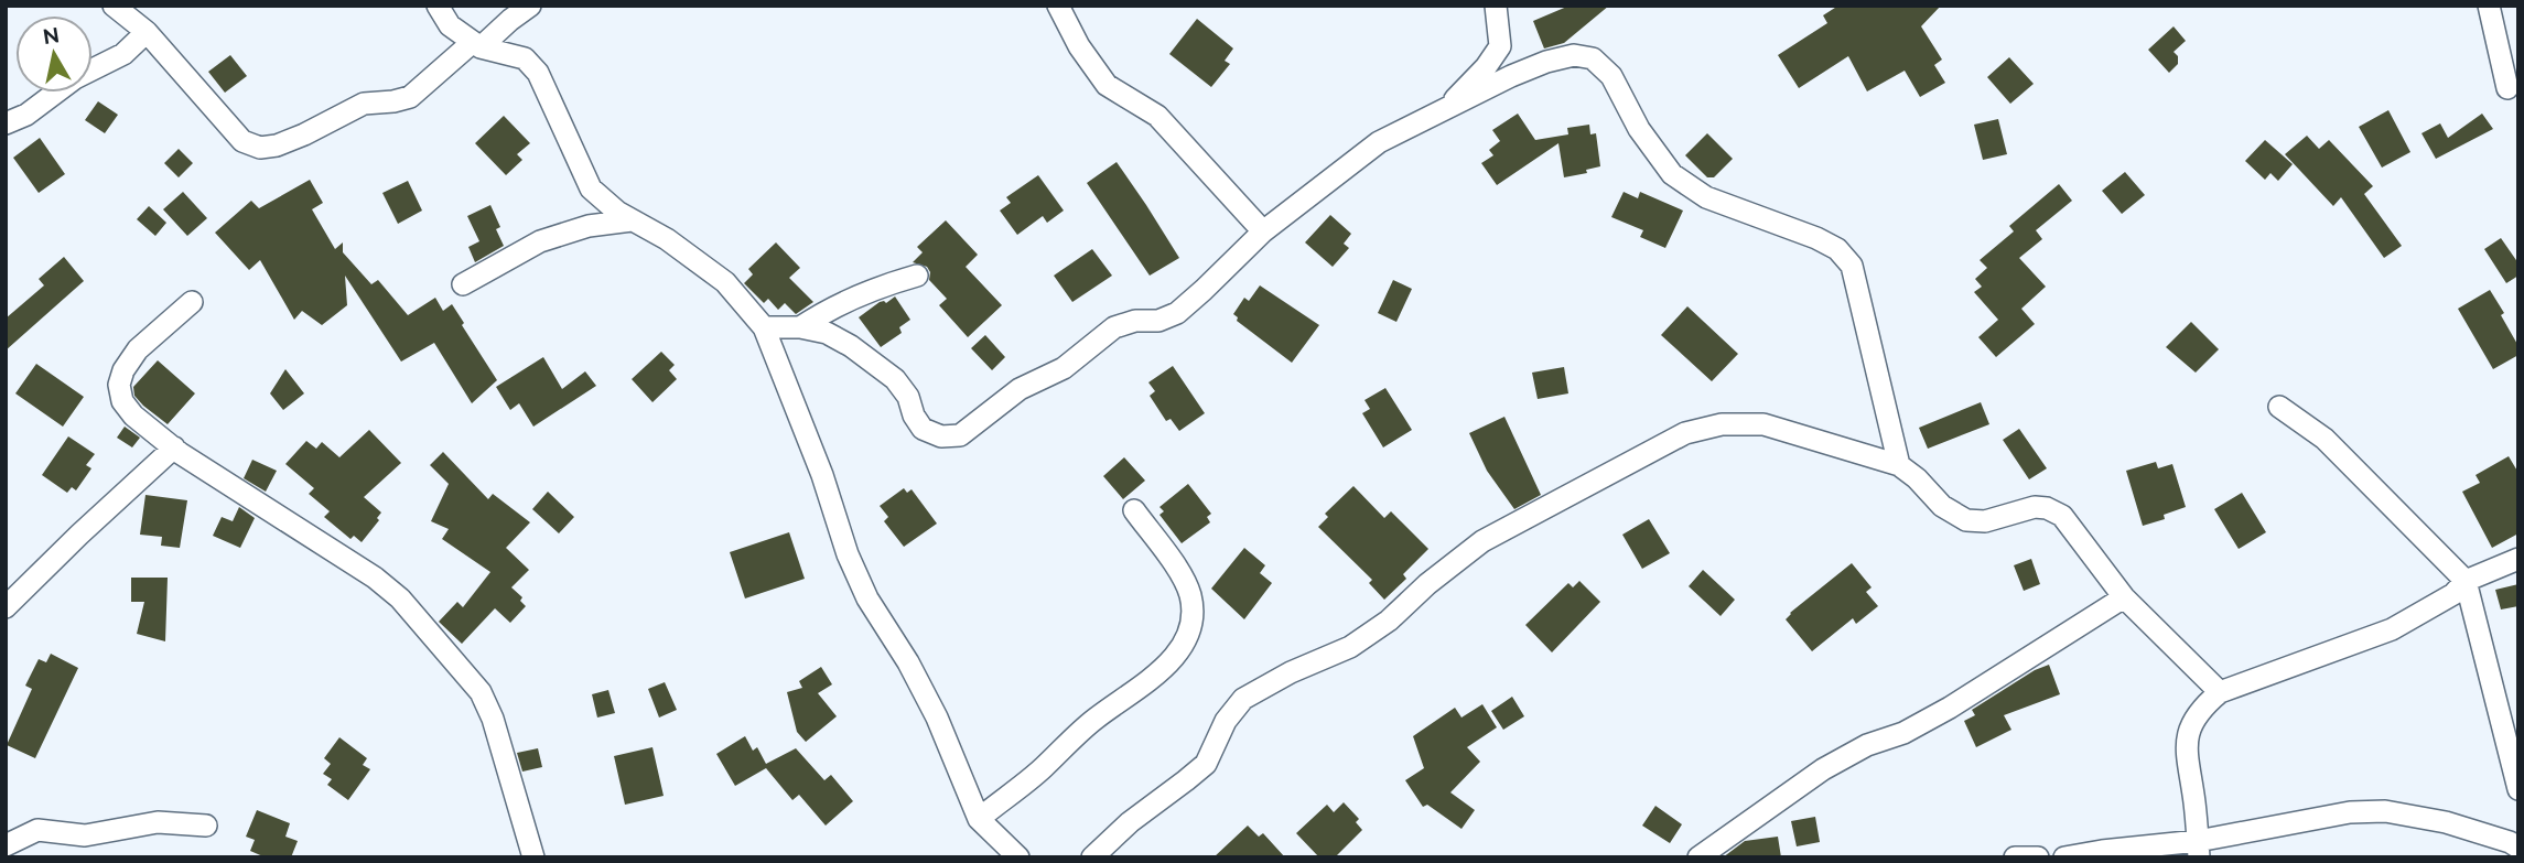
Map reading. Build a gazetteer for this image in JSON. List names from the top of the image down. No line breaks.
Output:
{"north":"top"}
